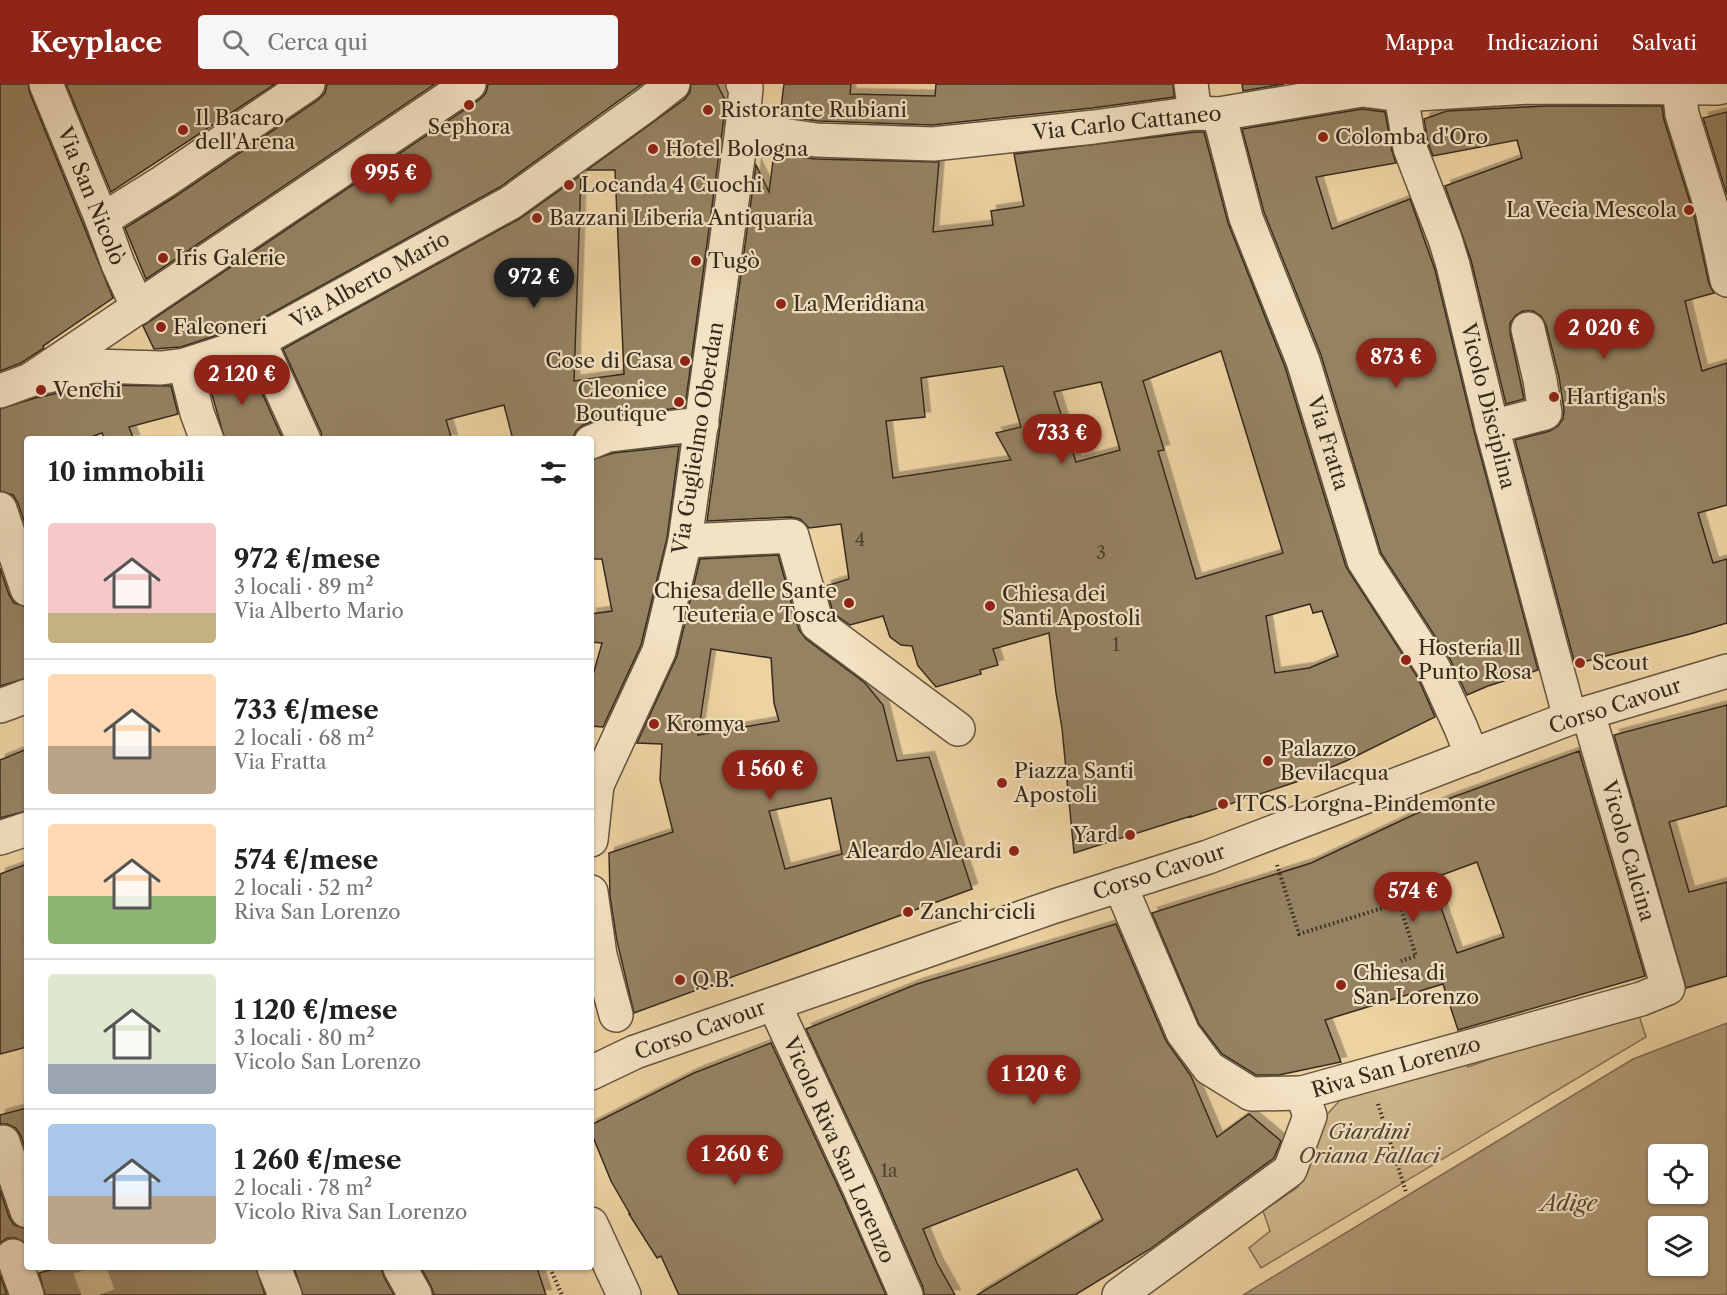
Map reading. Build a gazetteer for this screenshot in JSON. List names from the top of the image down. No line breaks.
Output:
{"streets":{"street":["Via Carlo Cattaneo","Via San Nicolò","Via Alberto Mario","Vicolo Disciplina","Via Guglielmo Oberdan","Via Fratta","Corso Cavour","Vicolo Calcina","Riva San Lorenzo","Vicolo Riva San Lorenzo"]},"crossings":[["Via Carlo Cattaneo","Vicolo Disciplina"],["Via Carlo Cattaneo","Via Guglielmo Oberdan"],["Via Carlo Cattaneo","Via Fratta"],["Vicolo Disciplina","Corso Cavour"],["Vicolo Disciplina","Vicolo Calcina"],["Via Fratta","Corso Cavour"],["Corso Cavour","Vicolo Calcina"],["Corso Cavour","Vicolo Riva San Lorenzo"],["Vicolo Calcina","Riva San Lorenzo"]],"water":["Adige"],"parks":["Giardini Oriana Fallaci"],"places":["Sephora","Ristorante Rubiani","Il Bacaro dell'Arena","Colomba d'Oro","Hotel Bologna","Locanda 4 Cuochi","La Vecia Mescola","Bazzani Liberia Antiquaria","Iris Galerie","Tugò","La Meridiana","Falconeri","Cose di Casa","Venchi","Hartigan's","Cleonice Boutique","Chiesa delle Sante Teuteria e Tosca","Chiesa dei Santi Apostoli","Hosteria ll Punto Rosa","Scout","Kromya","Palazzo Bevilacqua","Piazza Santi Apostoli","ITCS Lorgna-Pindemonte","Yard","Aleardo Aleardi","Zanchi cicli","Q.B.","Chiesa di San Lorenzo"],"house_numbers":["4","3","1","1a"],"page":{"header":"Keyplace","search":"Cerca qui","nav":["Mappa","Indicazioni","Salvati"],"price":["995 €","972 €","2 020 €","873 €","2 120 €","733 €","1 560 €","574 €","1 120 €","1 260 €"],"heading":"10 immobili","list":[{"name":"972 €/mese","note":"3 locali · 89 m² · Via Alberto Mario"},{"name":"733 €/mese","note":"2 locali · 68 m² · Via Fratta"},{"name":"574 €/mese","note":"2 locali · 52 m² · Riva San Lorenzo"},{"name":"1 120 €/mese","note":"3 locali · 80 m² · Vicolo San Lorenzo"},{"name":"1 260 €/mese","note":"2 locali · 78 m² · Vicolo Riva San Lorenzo"}]}}
